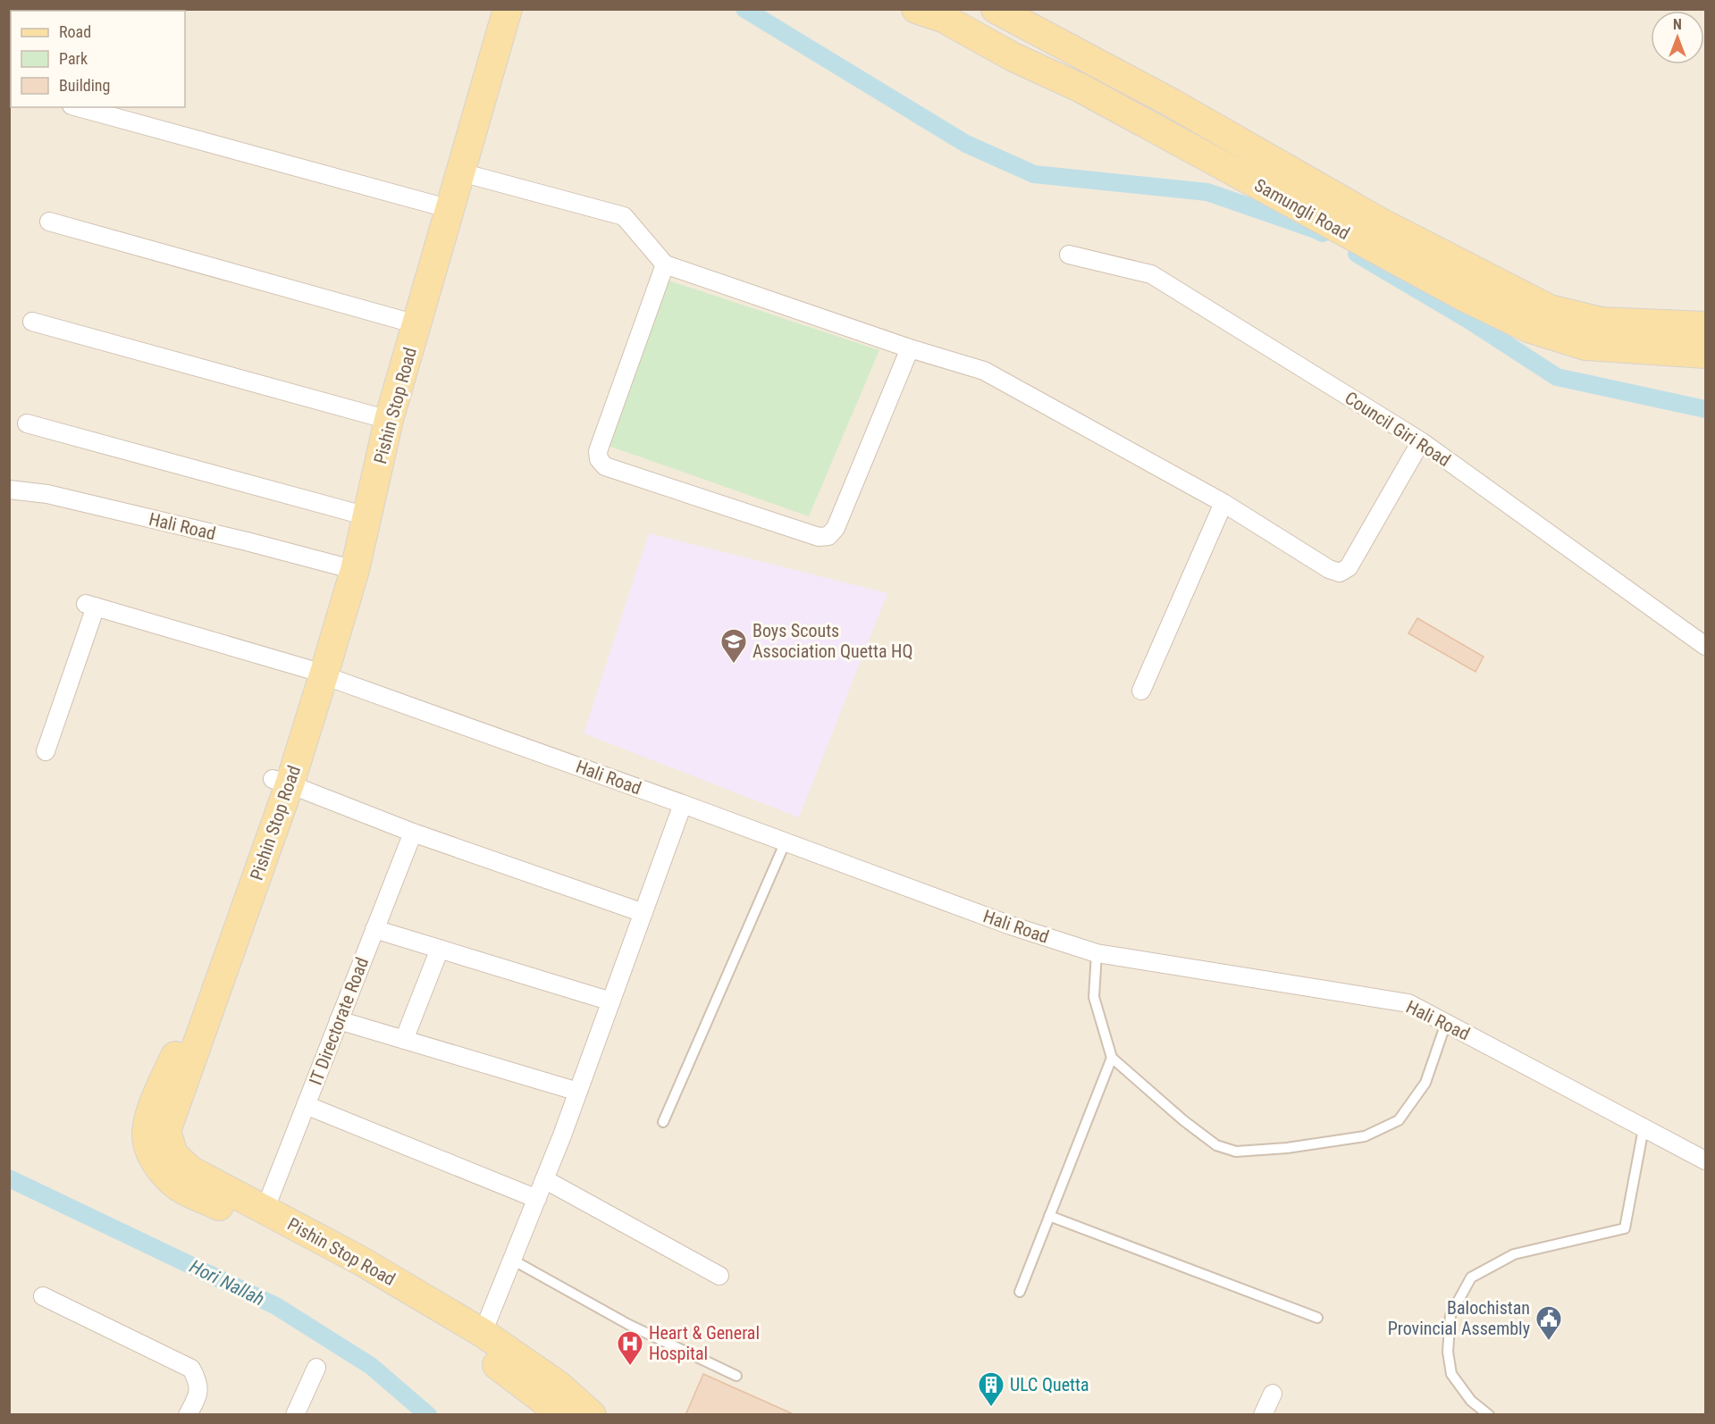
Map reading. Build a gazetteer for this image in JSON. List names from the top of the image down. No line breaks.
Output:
{"streets":{"main road":["Samungli Road","Pishin Stop Road"],"street":["Council Giri Road","Hali Road","IT Directorate Road"]},"crossings":[["Pishin Stop Road","Hali Road"],["Pishin Stop Road","IT Directorate Road"]],"water":["Hori Nallah"],"places":{"school or university":["Boys Scouts Association Quetta HQ"],"public building":["Balochistan Provincial Assembly"],"hospital":["Heart & General Hospital"],"building":["ULC Quetta"]},"legend":["Road","Park","Building"],"north":"top"}
